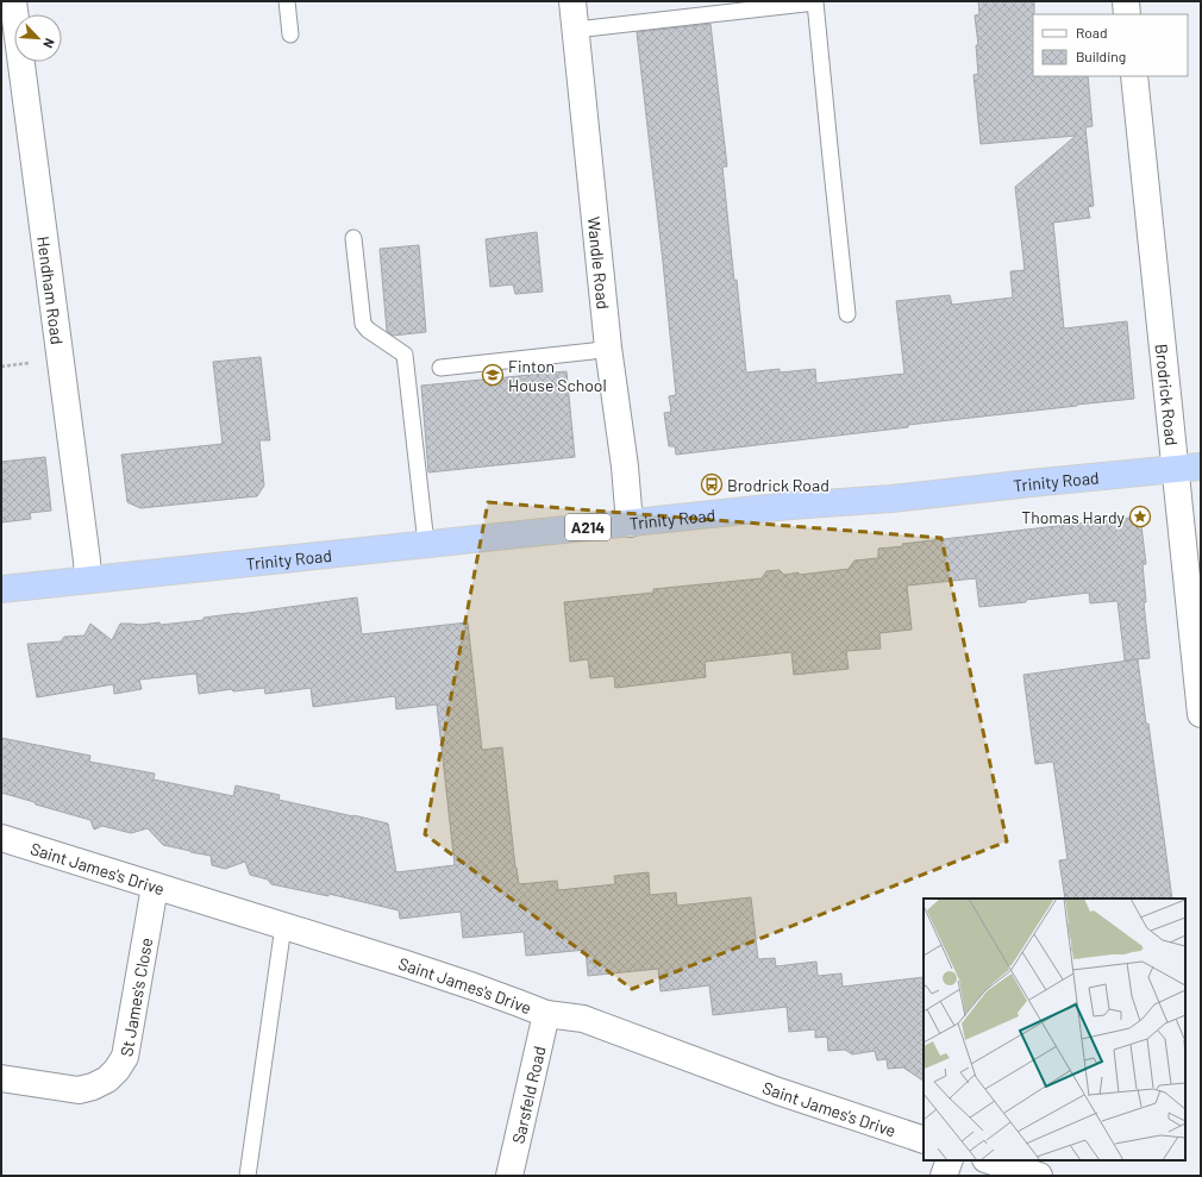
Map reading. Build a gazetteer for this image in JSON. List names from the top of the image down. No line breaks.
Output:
{"streets":{"highway":["Trinity Road","A214"],"street":["Wandle Road","Hendham Road","Brodrick Road","Saint James's Drive","St James's Close","Sarsfeld Road"]},"crossings":[["Wandle Road","Trinity Road"],["Hendham Road","Trinity Road"],["Brodrick Road","Trinity Road"],["Saint James's Drive","St James's Close"],["Saint James's Drive","Sarsfeld Road"]],"places":{"school or university":["Finton House School"],"bus stop":["Brodrick Road"],"place":["Thomas Hardy"]},"legend":["Road","Building"],"north":"bottom right"}
